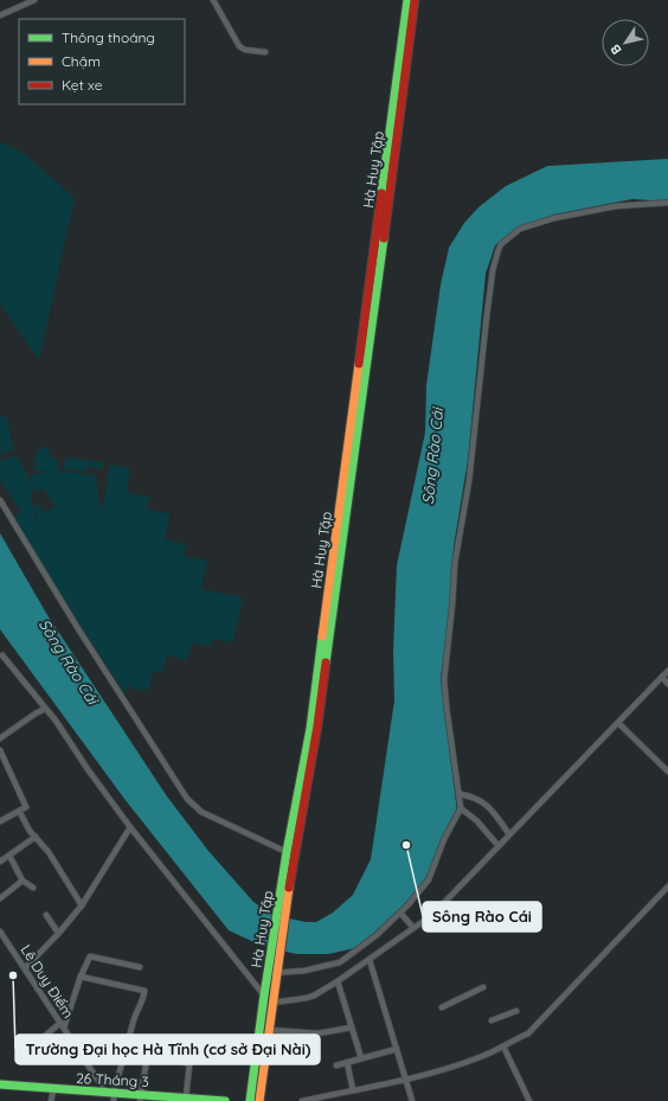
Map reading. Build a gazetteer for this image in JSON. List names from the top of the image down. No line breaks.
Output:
{"streets":{"main road":["Hà Huy Tập","26 Tháng 3"],"street":["Lê Duy Điếm"]},"crossings":[["Lê Duy Điếm","26 Tháng 3"]],"water":["Sông Rào Cái"],"places":["Sông Rào Cái","Trường Đại học Hà Tĩnh (cơ sở Đại Nài)"],"legend":["Thông thoáng","Chậm","Kẹt xe"],"north":"bottom left"}
